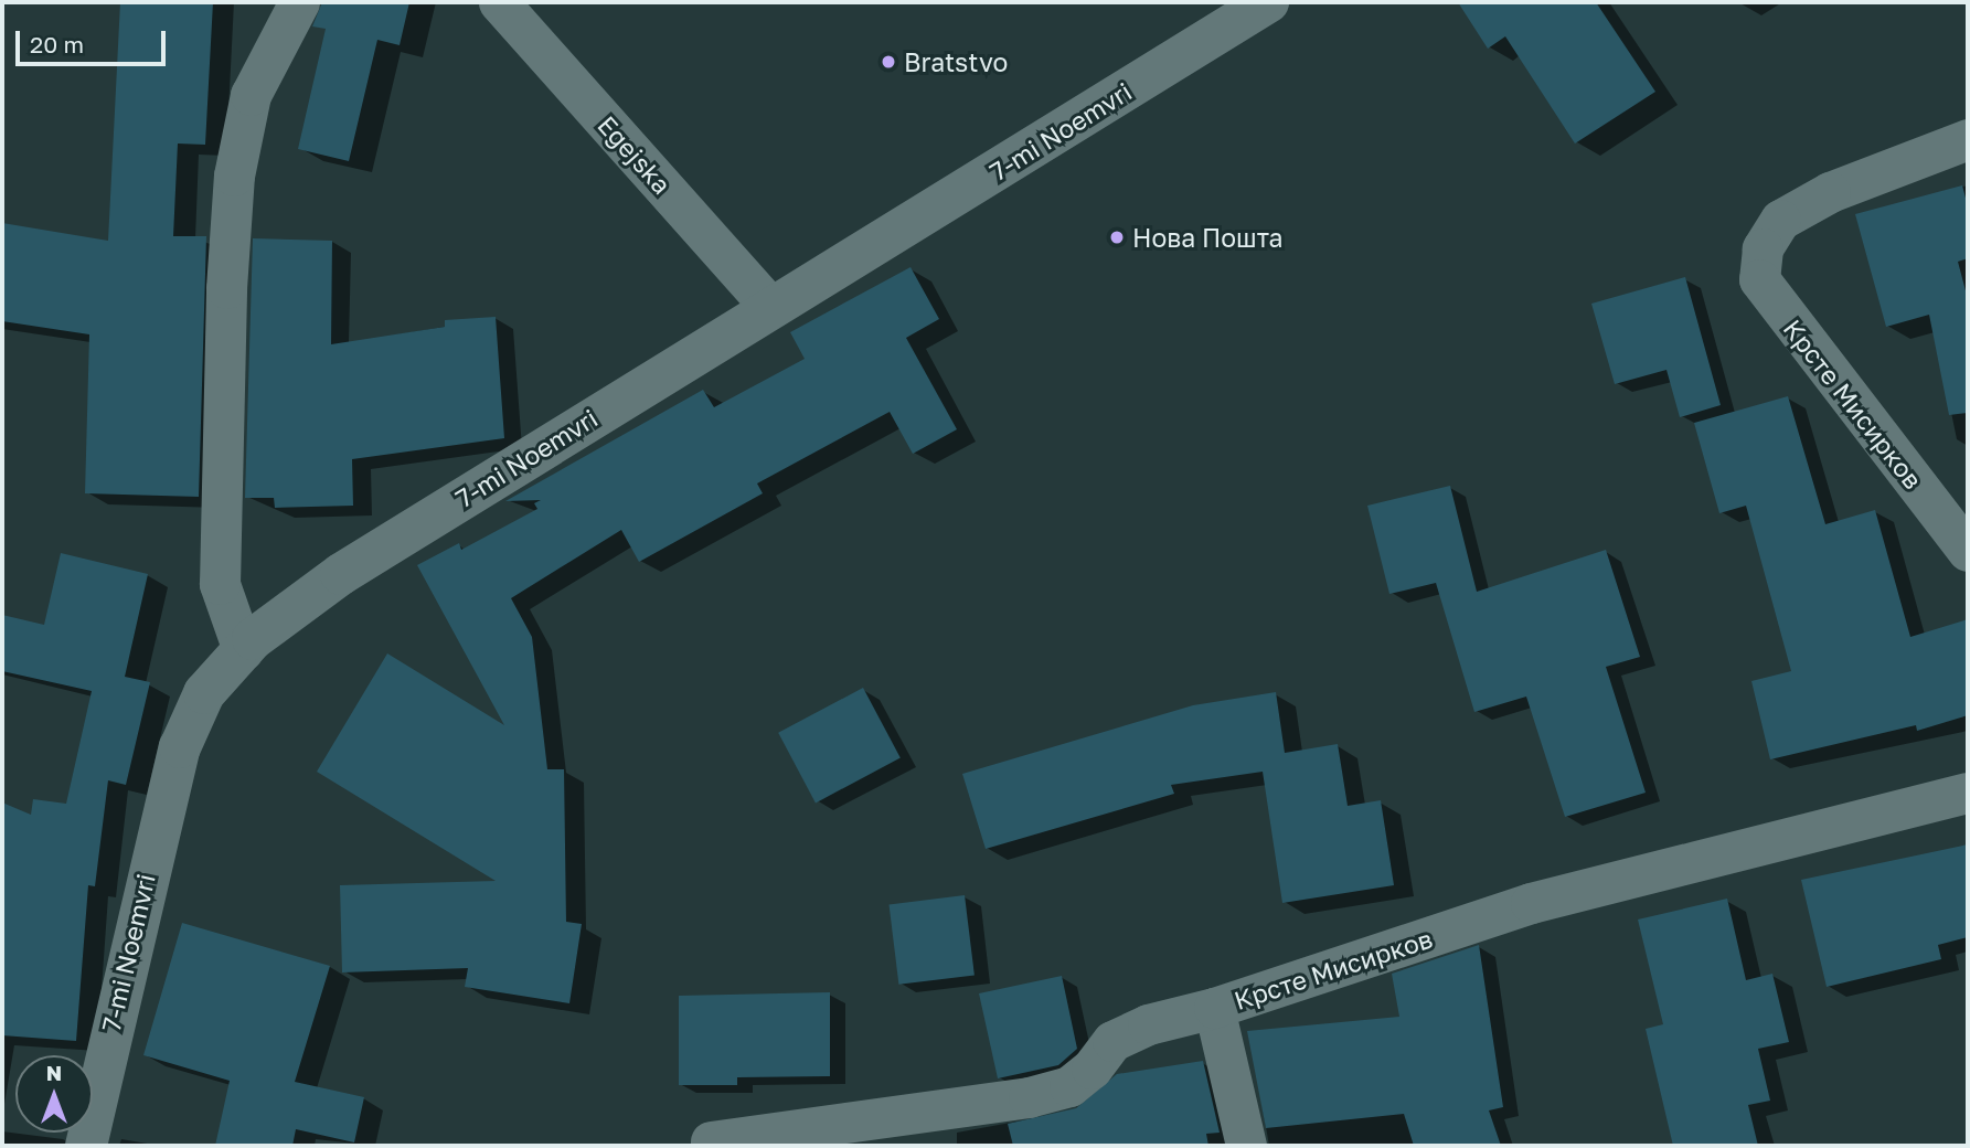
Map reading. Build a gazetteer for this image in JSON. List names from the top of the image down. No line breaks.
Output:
{"streets":{"street":["7-mi Noemvri","Egejska","Крсте Мисирков"]},"crossings":[["7-mi Noemvri","Egejska"]],"places":["Bratstvo","Нова Пошта"],"scale_bar":"20 m","north":"top"}
